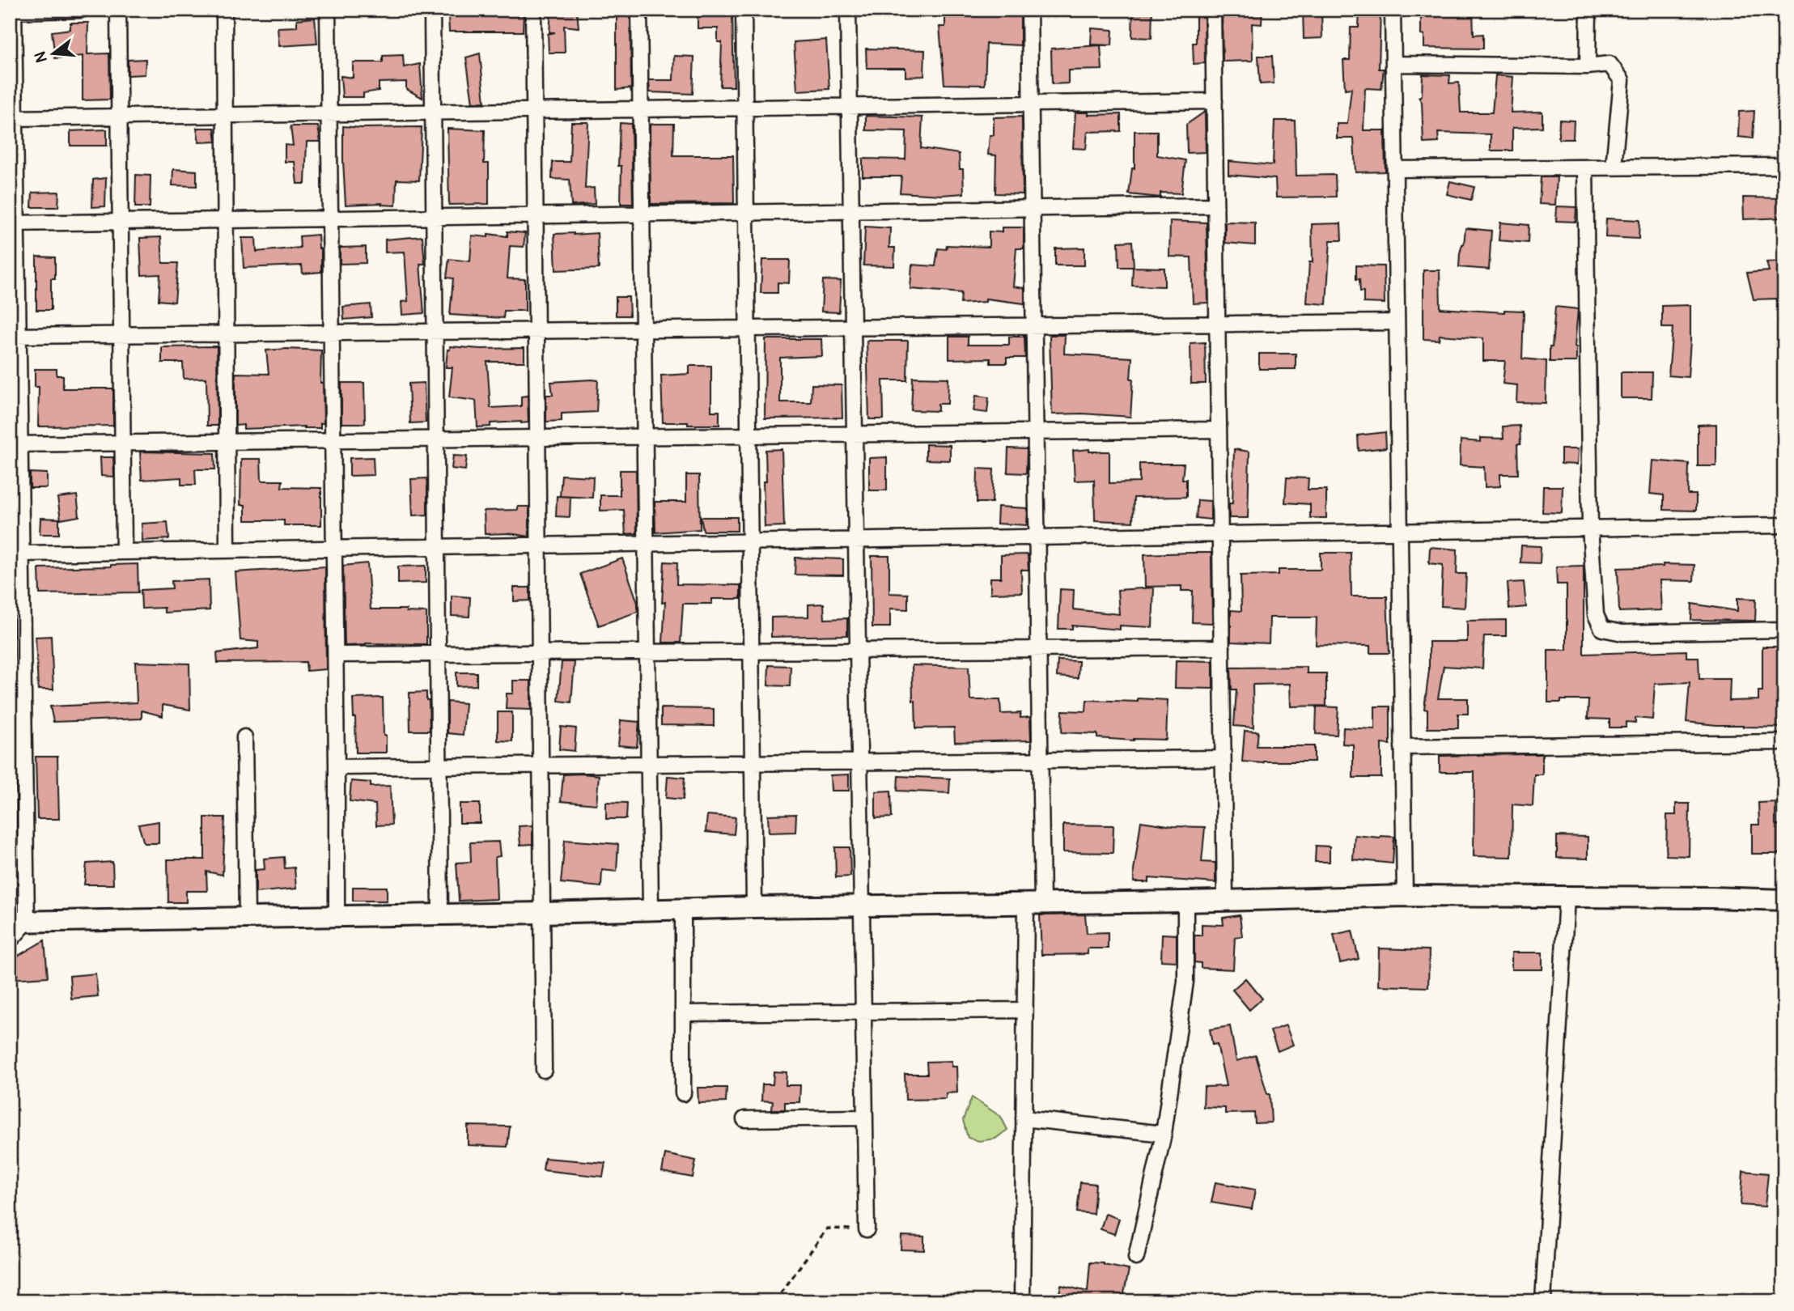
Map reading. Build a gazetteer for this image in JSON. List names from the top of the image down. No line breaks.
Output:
{"north":"left"}
